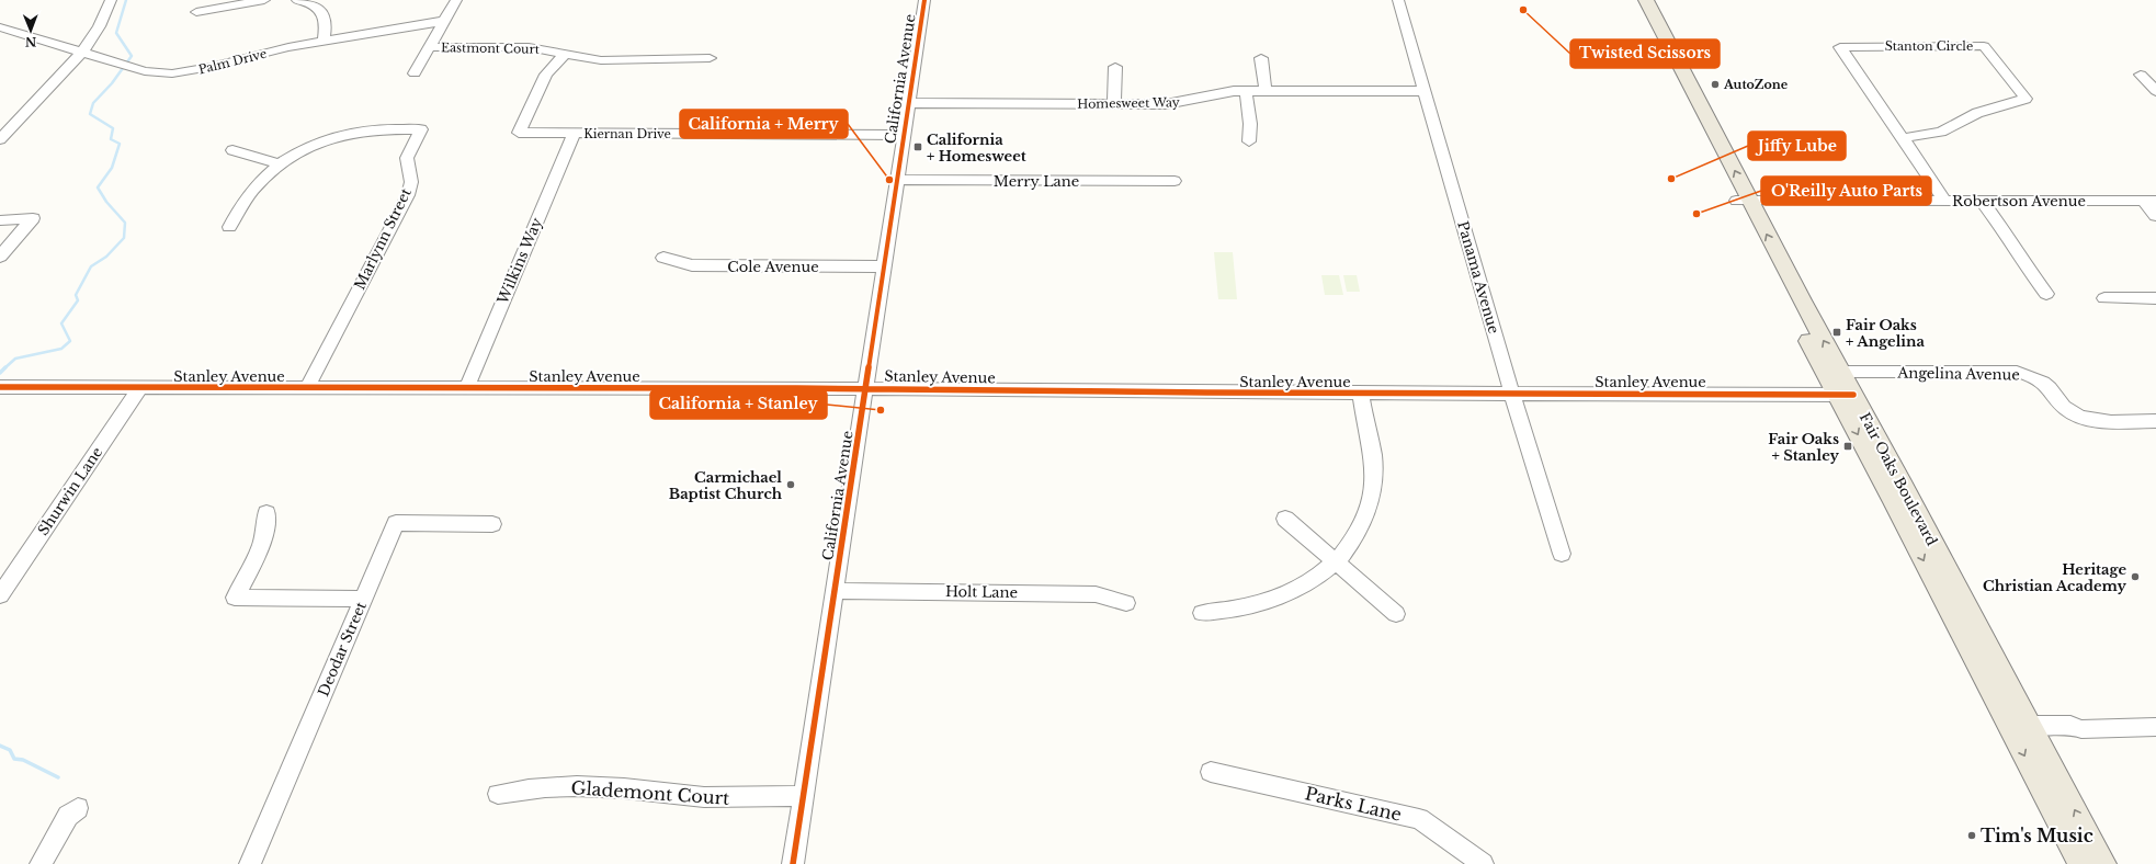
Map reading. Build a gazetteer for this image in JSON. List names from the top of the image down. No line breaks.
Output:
{"streets":{"main road":["Fair Oaks Boulevard"],"street":["Stanton Circle","Eastmont Court","Palm Drive","California Avenue","Homesweet Way","Kiernan Drive","Merry Lane","Robertson Avenue","Marlynn Street","Wilkins Way","Cole Avenue","Panama Avenue","Angelina Avenue","Stanley Avenue","Shurwin Lane","Holt Lane","Deodar Street","Glademont Court","Parks Lane"]},"crossings":[["Stanton Circle","Robertson Avenue"],["Eastmont Court","Kiernan Drive"],["California Avenue","Homesweet Way"],["California Avenue","Kiernan Drive"],["California Avenue","Merry Lane"],["California Avenue","Cole Avenue"],["California Avenue","Stanley Avenue"],["California Avenue","Holt Lane"],["California Avenue","Glademont Court"],["Homesweet Way","Panama Avenue"],["Kiernan Drive","Wilkins Way"],["Robertson Avenue","Fair Oaks Boulevard"],["Marlynn Street","Stanley Avenue"],["Wilkins Way","Stanley Avenue"],["Panama Avenue","Stanley Avenue"],["Angelina Avenue","Stanley Avenue"],["Angelina Avenue","Fair Oaks Boulevard"],["Stanley Avenue","Fair Oaks Boulevard"],["Stanley Avenue","Shurwin Lane"]],"places":{"other":["Twisted Scissors","AutoZone","Jiffy Lube","California + Merry","O'Reilly Auto Parts","California + Stanley","Carmichael Baptist Church","Heritage Christian Academy","Tim's Music"],"transit":["California + Homesweet","Fair Oaks + Angelina","Fair Oaks + Stanley"]},"north":"bottom"}
